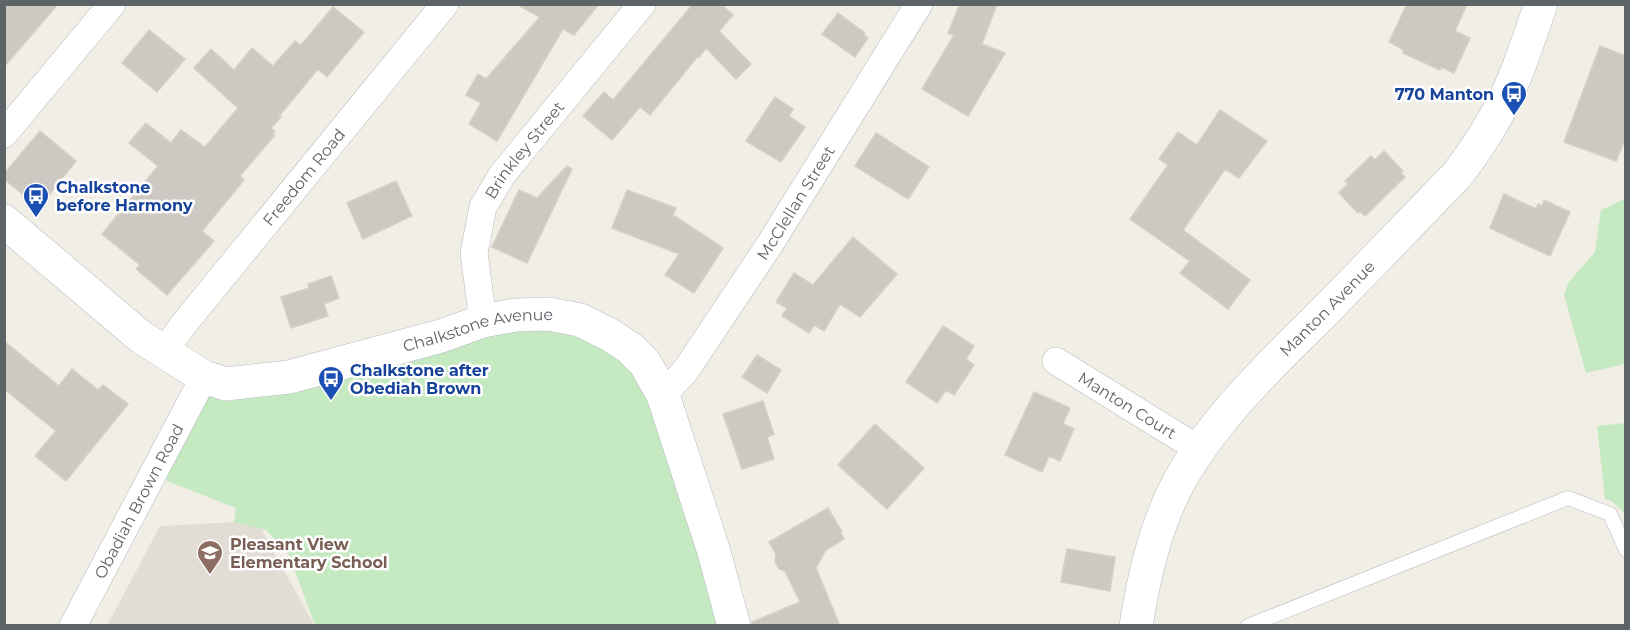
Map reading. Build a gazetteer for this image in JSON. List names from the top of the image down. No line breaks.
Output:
{"streets":{"main road":["Manton Avenue","Chalkstone Avenue"],"street":["Brinkley Street","Freedom Road","McClellan Street","Manton Court","Obadiah Brown Road"]},"crossings":[["Brinkley Street","Chalkstone Avenue"],["Freedom Road","Chalkstone Avenue"],["McClellan Street","Chalkstone Avenue"],["Manton Avenue","Manton Court"],["Chalkstone Avenue","Obadiah Brown Road"]],"places":{"bus stop":["770 Manton","Chalkstone before Harmony","Chalkstone after Obediah Brown"],"school or university":["Pleasant View Elementary School"]}}
